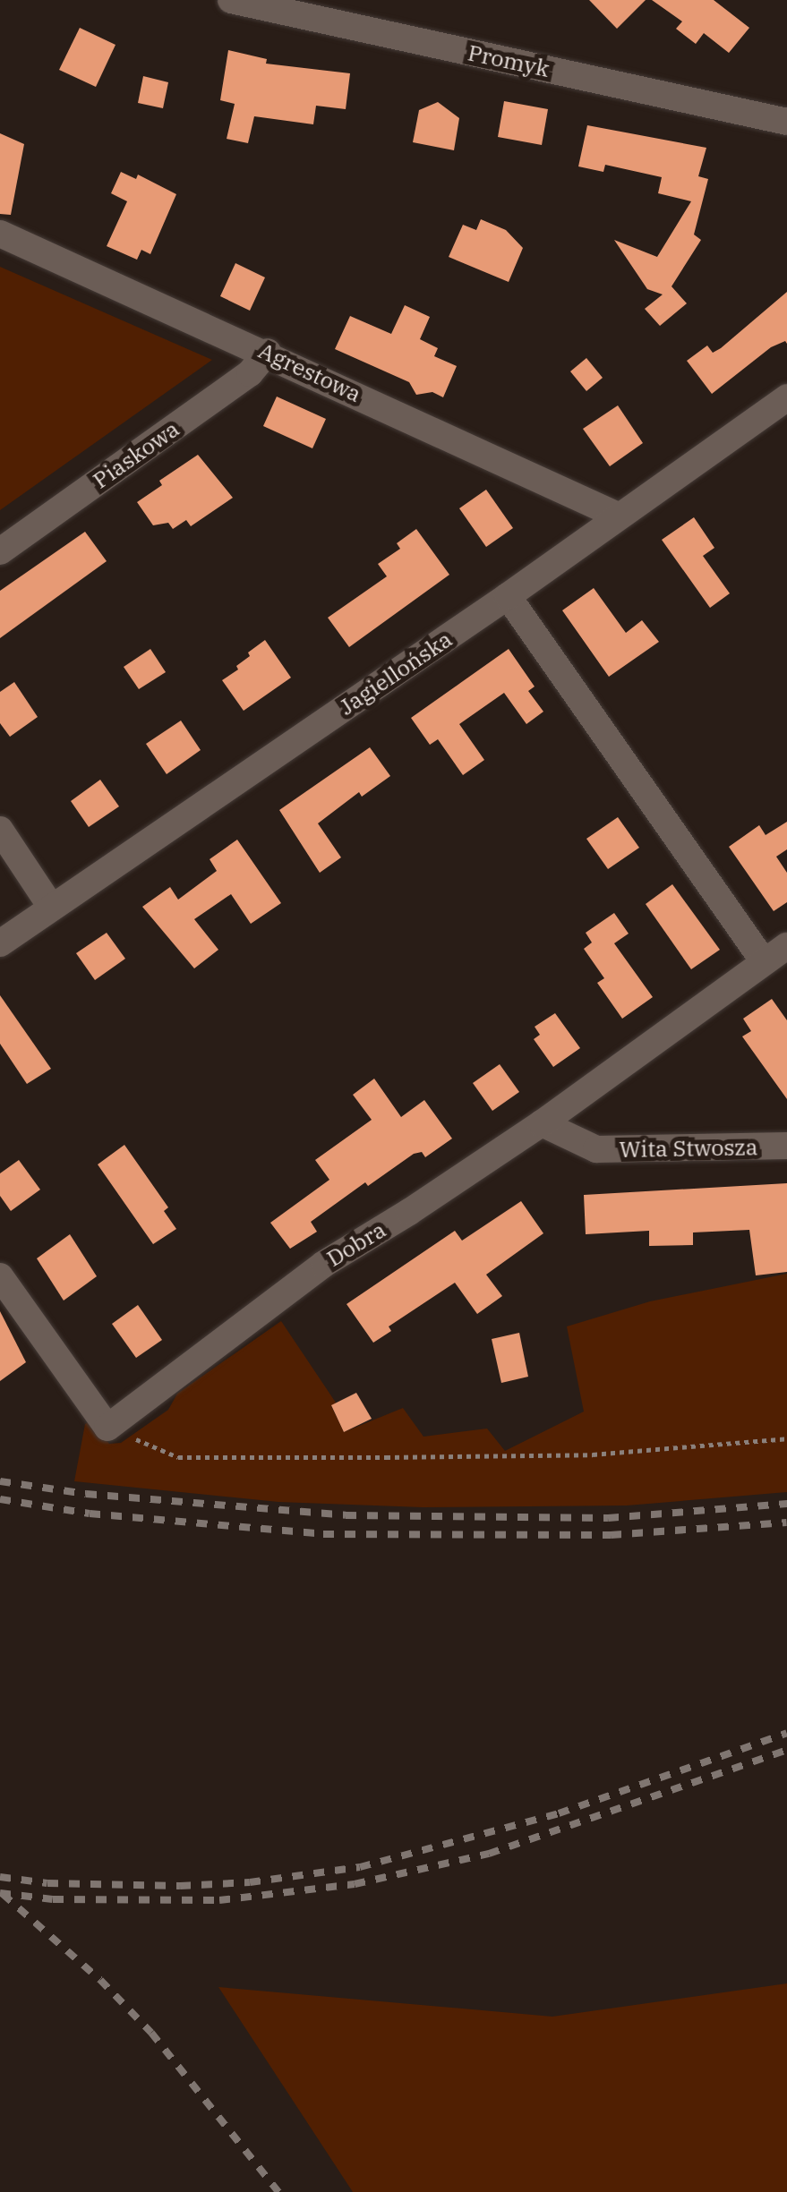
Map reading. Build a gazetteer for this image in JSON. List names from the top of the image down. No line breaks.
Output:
{"streets":{"street":["Promyk","Agrestowa","Piaskowa","Jagiellońska","Wita Stwosza","Dobra"]},"crossings":[["Agrestowa","Piaskowa"],["Agrestowa","Jagiellońska"],["Wita Stwosza","Dobra"]]}
